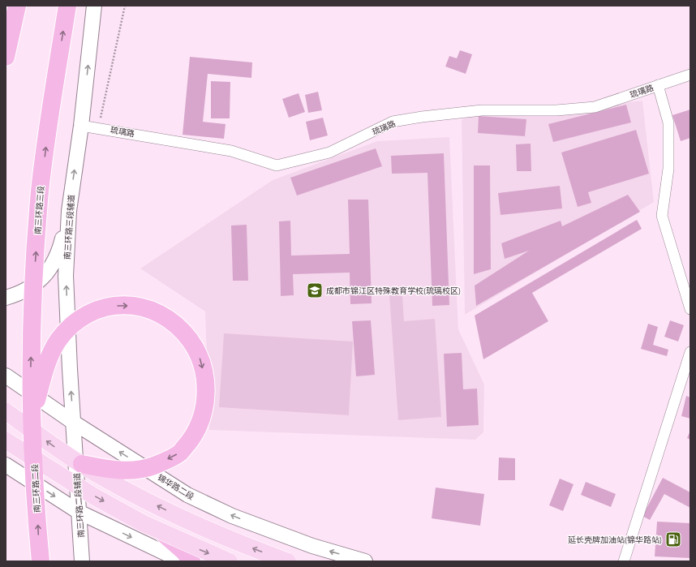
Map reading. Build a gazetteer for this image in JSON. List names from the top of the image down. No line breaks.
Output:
{"streets":{"highway":["南三环路三段","南三环路二段"],"main road":["南三环路三段辅道","锦华路二段","南三环路二段辅道"],"street":["琉璃路"]},"crossings":[["琉璃路","南三环路三段辅道"],["南三环路三段","南三环路二段"],["南三环路三段辅道","锦华路二段"],["南三环路三段辅道","南三环路二段辅道"]],"one_way":["南三环路三段","南三环路三段辅道","南三环路二段"],"places":{"school or university":["成都市锦江区特殊教育学校(琉璃校区)"],"fuel station":["延长壳牌加油站(锦华路站)"]}}
